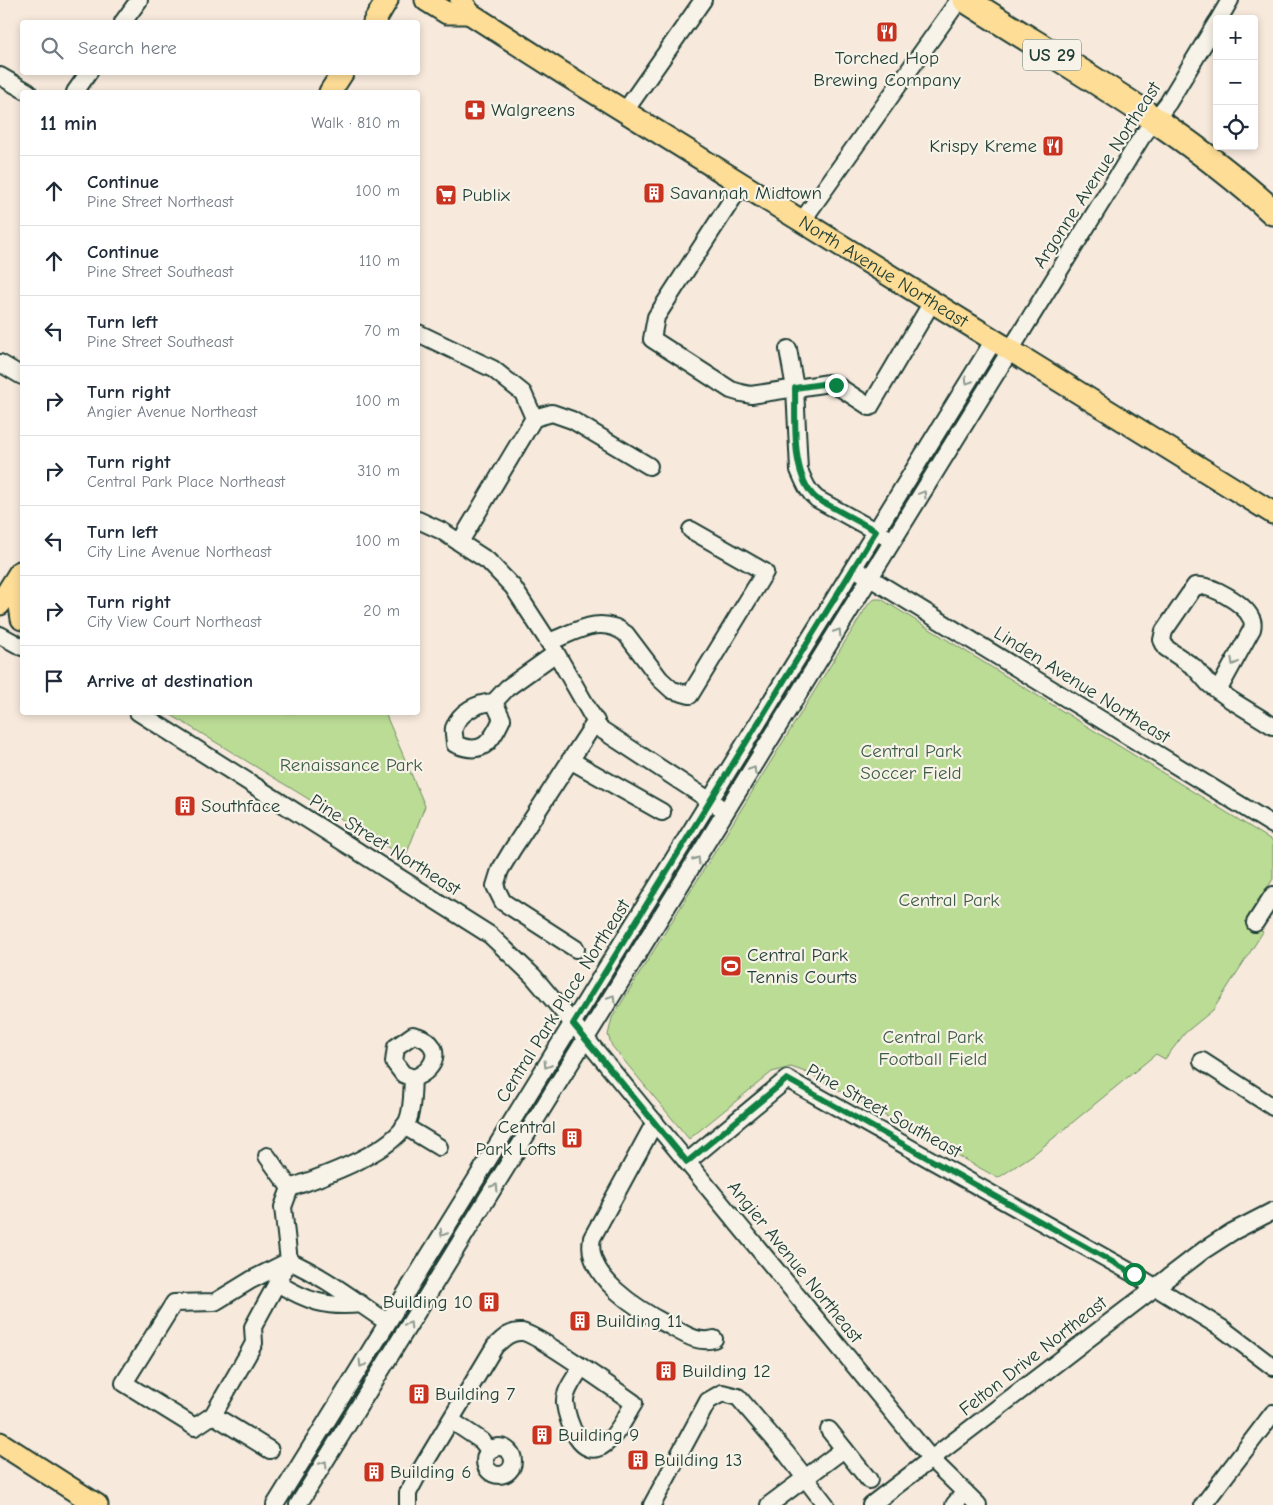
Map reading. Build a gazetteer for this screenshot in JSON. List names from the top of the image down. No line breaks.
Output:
{"streets":{"highway":["US 29"],"main road":["North Avenue Northeast"],"street":["Argonne Avenue Northeast","Linden Avenue Northeast","Pine Street Northeast","Central Park Place Northeast","Pine Street Southeast","Angier Avenue Northeast","Felton Drive Northeast"]},"crossings":[["US 29","Argonne Avenue Northeast"],["Argonne Avenue Northeast","North Avenue Northeast"],["Argonne Avenue Northeast","Central Park Place Northeast"],["North Avenue Northeast","Central Park Place Northeast"],["Linden Avenue Northeast","Central Park Place Northeast"],["Pine Street Northeast","Central Park Place Northeast"],["Pine Street Northeast","Angier Avenue Northeast"],["Central Park Place Northeast","Angier Avenue Northeast"],["Pine Street Southeast","Angier Avenue Northeast"],["Pine Street Southeast","Felton Drive Northeast"],["Angier Avenue Northeast","Felton Drive Northeast"]],"parks":["Central Park Soccer Field","Renaissance Park","Central Park","Central Park Football Field"],"places":{"restaurant":["Torched Hop Brewing Company","Krispy Kreme"],"pharmacy":["Walgreens"],"building":["Savannah Midtown","Southface","Central Park Lofts","Building 10","Building 11","Building 12","Building 7","Building 9","Building 13","Building 6"],"supermarket":["Publix"],"sports":["Central Park Tennis Courts"]},"page":{"map_buttons":["+","−"],"search":"Search here","heading":["11 min","Walk · 810 m"],"list":[["Continue","Pine Street Northeast","100 m"],["Continue","Pine Street Southeast","110 m"],["Turn left","Pine Street Southeast","70 m"],["Turn right","Angier Avenue Northeast","100 m"],["Turn right","Central Park Place Northeast","310 m"],["Turn left","City Line Avenue Northeast","100 m"],["Turn right","City View Court Northeast","20 m"],"Arrive at destination"]}}
